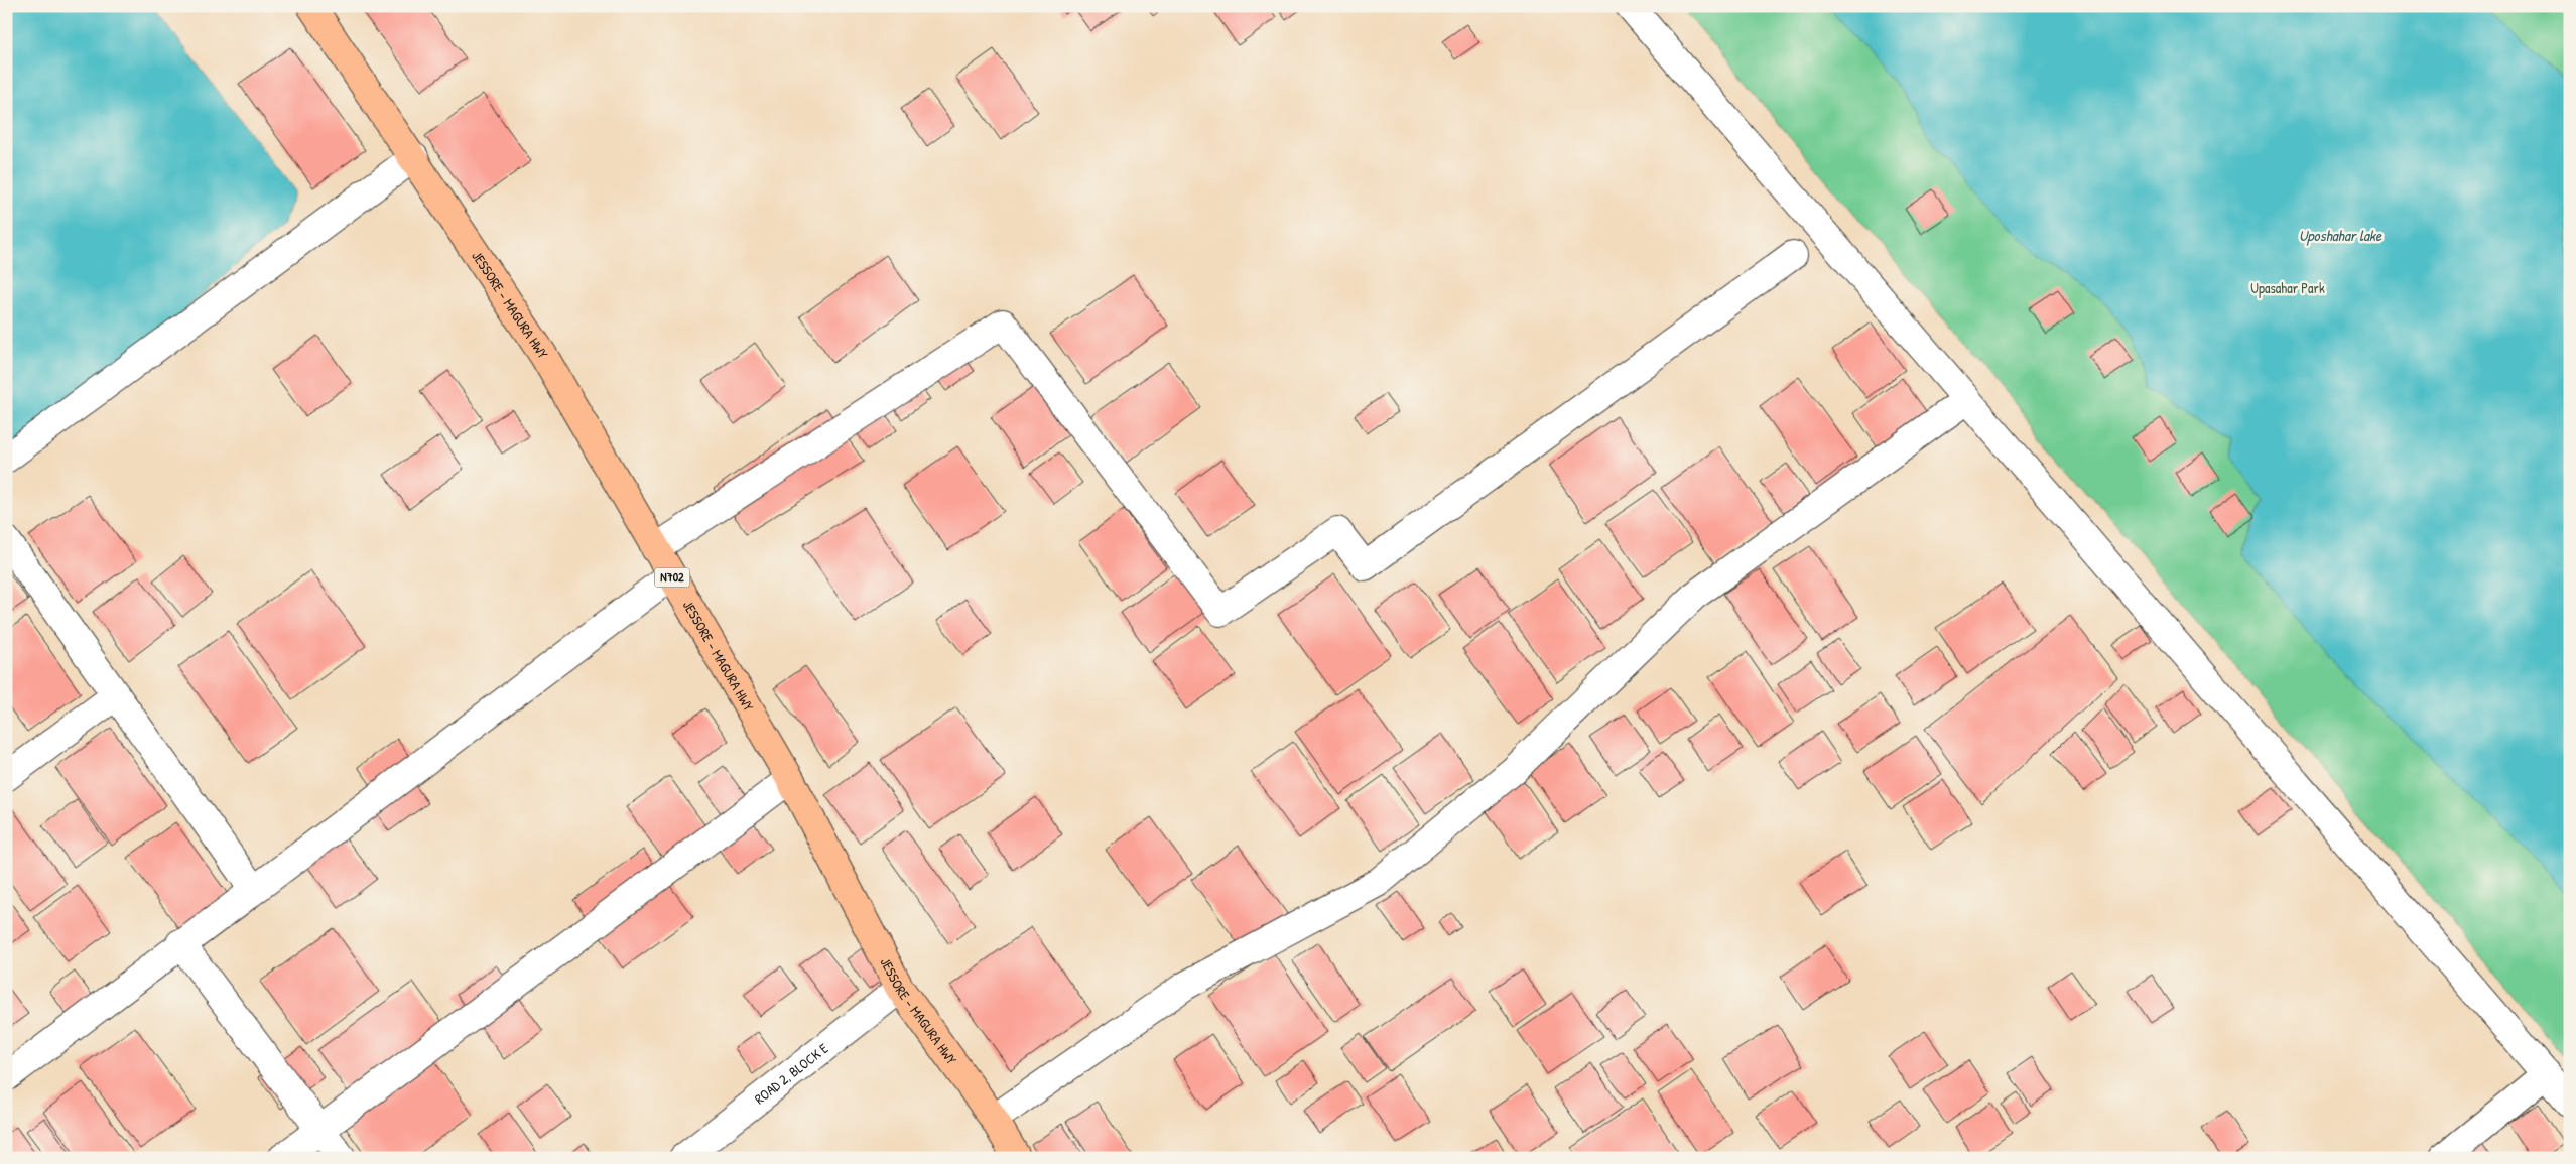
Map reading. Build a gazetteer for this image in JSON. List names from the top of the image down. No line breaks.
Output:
{"streets":{"highway":["JESSORE - MAGURA HWY","N702"],"street":["ROAD 2, BLOCK E"]},"crossings":[["JESSORE - MAGURA HWY","ROAD 2, BLOCK E"]],"water":["Uposhahar lake"],"parks":["Upasahar Park"]}
